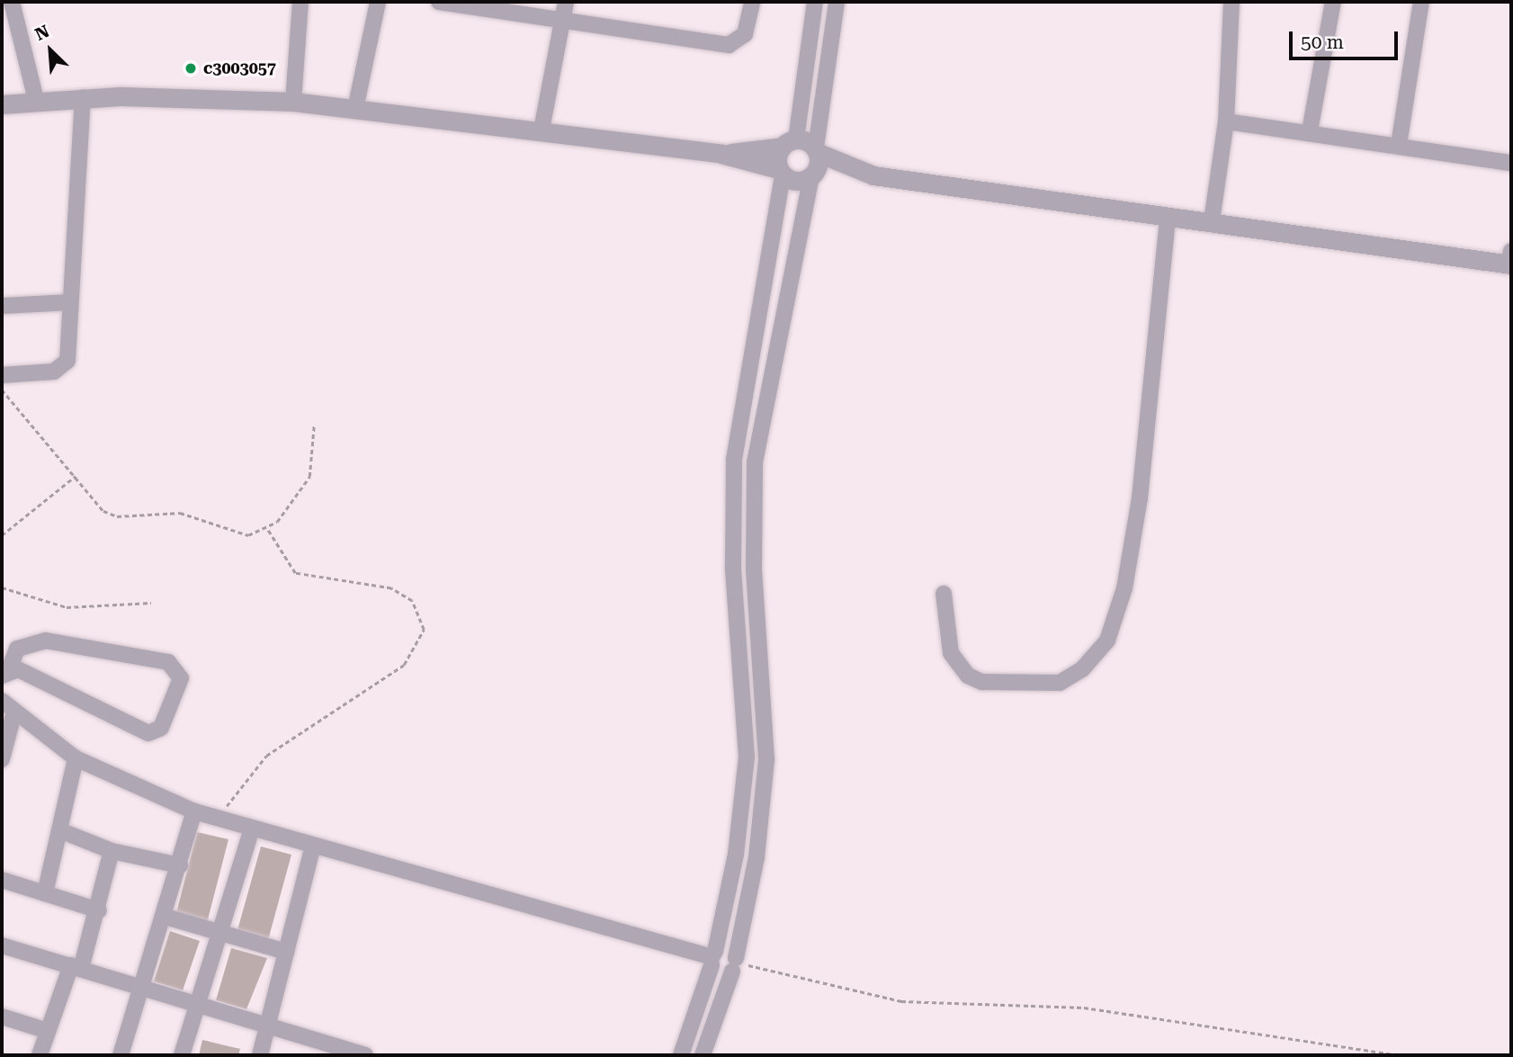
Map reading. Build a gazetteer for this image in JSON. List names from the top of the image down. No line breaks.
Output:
{"places":["c3003057"],"scale_bar":"50 m","north":"top left"}
